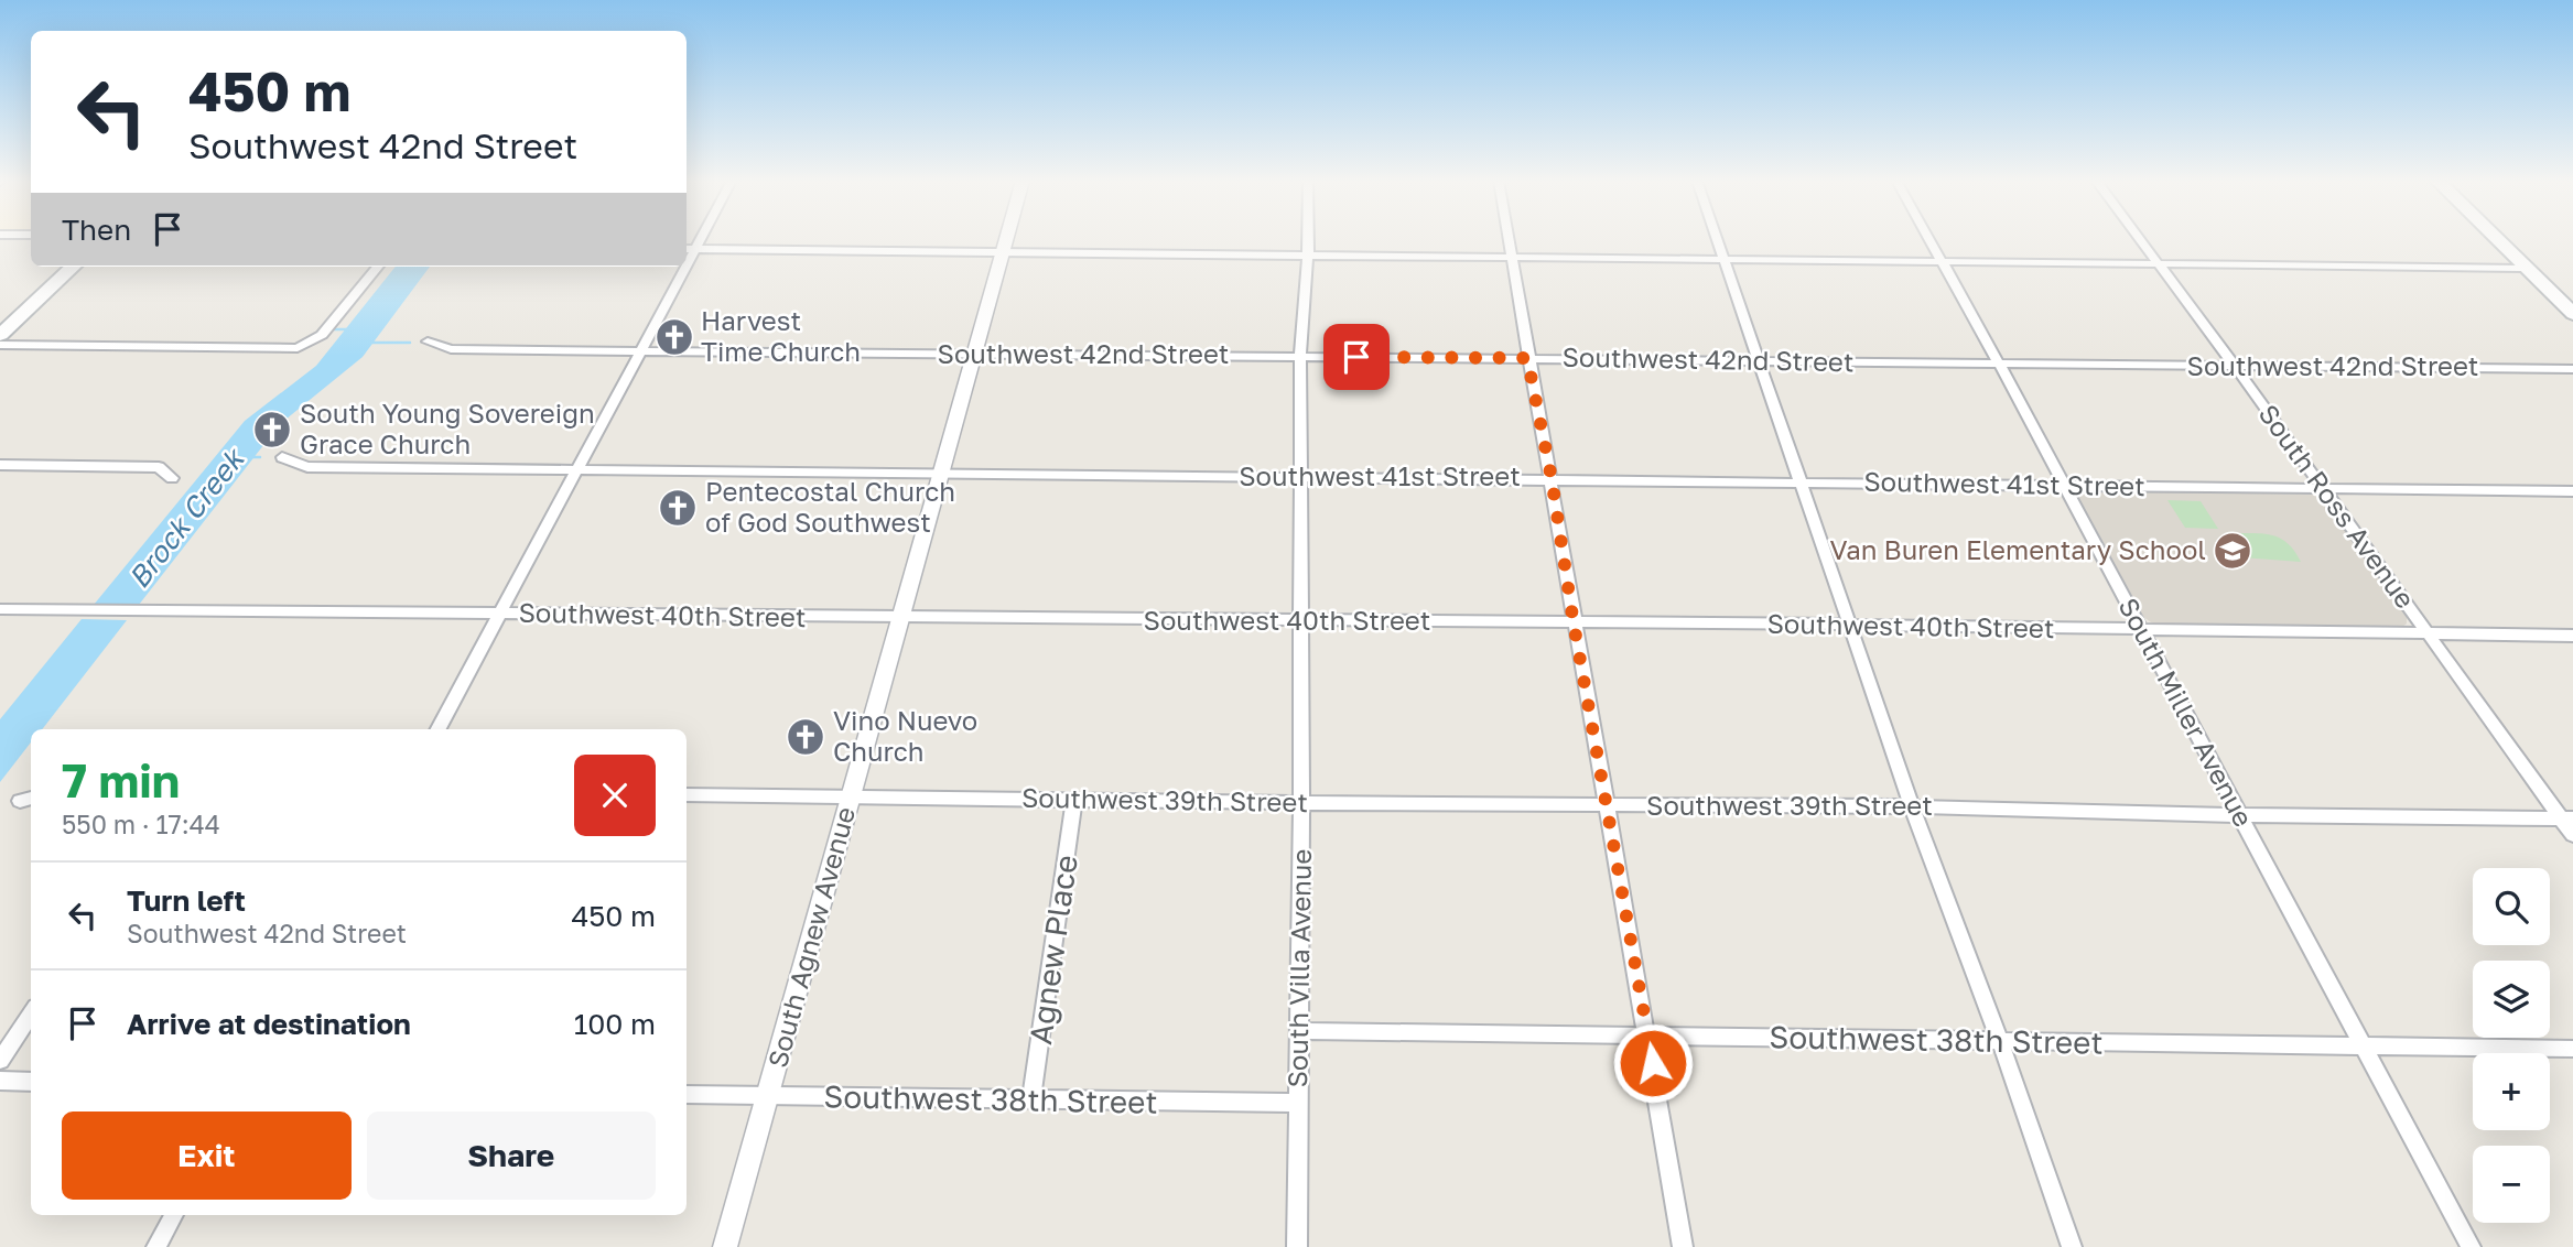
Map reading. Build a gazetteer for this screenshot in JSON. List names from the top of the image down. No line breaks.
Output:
{"streets":{"street":["Southwest 42nd Street","Southwest 41st Street","South Ross Avenue","Southwest 40th Street","South Miller Avenue","Southwest 39th Street","South Agnew Avenue","Agnew Place","South Villa Avenue","Southwest 38th Street"]},"crossings":[["Southwest 42nd Street","South Ross Avenue"],["Southwest 42nd Street","South Miller Avenue"],["Southwest 42nd Street","South Agnew Avenue"],["Southwest 42nd Street","South Villa Avenue"],["Southwest 41st Street","South Ross Avenue"],["Southwest 41st Street","South Miller Avenue"],["Southwest 41st Street","South Agnew Avenue"],["Southwest 41st Street","South Villa Avenue"],["South Ross Avenue","Southwest 40th Street"],["South Ross Avenue","Southwest 39th Street"],["Southwest 40th Street","South Miller Avenue"],["Southwest 40th Street","South Agnew Avenue"],["Southwest 40th Street","South Villa Avenue"],["South Miller Avenue","Southwest 39th Street"],["South Miller Avenue","Southwest 38th Street"],["Southwest 39th Street","South Agnew Avenue"],["Southwest 39th Street","Agnew Place"],["Southwest 39th Street","South Villa Avenue"],["South Agnew Avenue","Southwest 38th Street"],["Agnew Place","Southwest 38th Street"],["South Villa Avenue","Southwest 38th Street"]],"water":["Brock Creek"],"places":{"church":["Harvest Time Church","South Young Sovereign Grace Church","Pentecostal Church of God Southwest","Vino Nuevo Church"],"school or university":["Van Buren Elementary School"]},"page":{"turn":["450 m","Southwest 42nd Street"],"then":"Then","heading":["7 min","550 m · 17:44"],"list":[{"name":"Turn left","note":"Southwest 42nd Street","value":"450 m"},{"name":"Arrive at destination","value":"100 m"}],"map_buttons":["+","−"],"buttons":["Exit","Share"]}}
